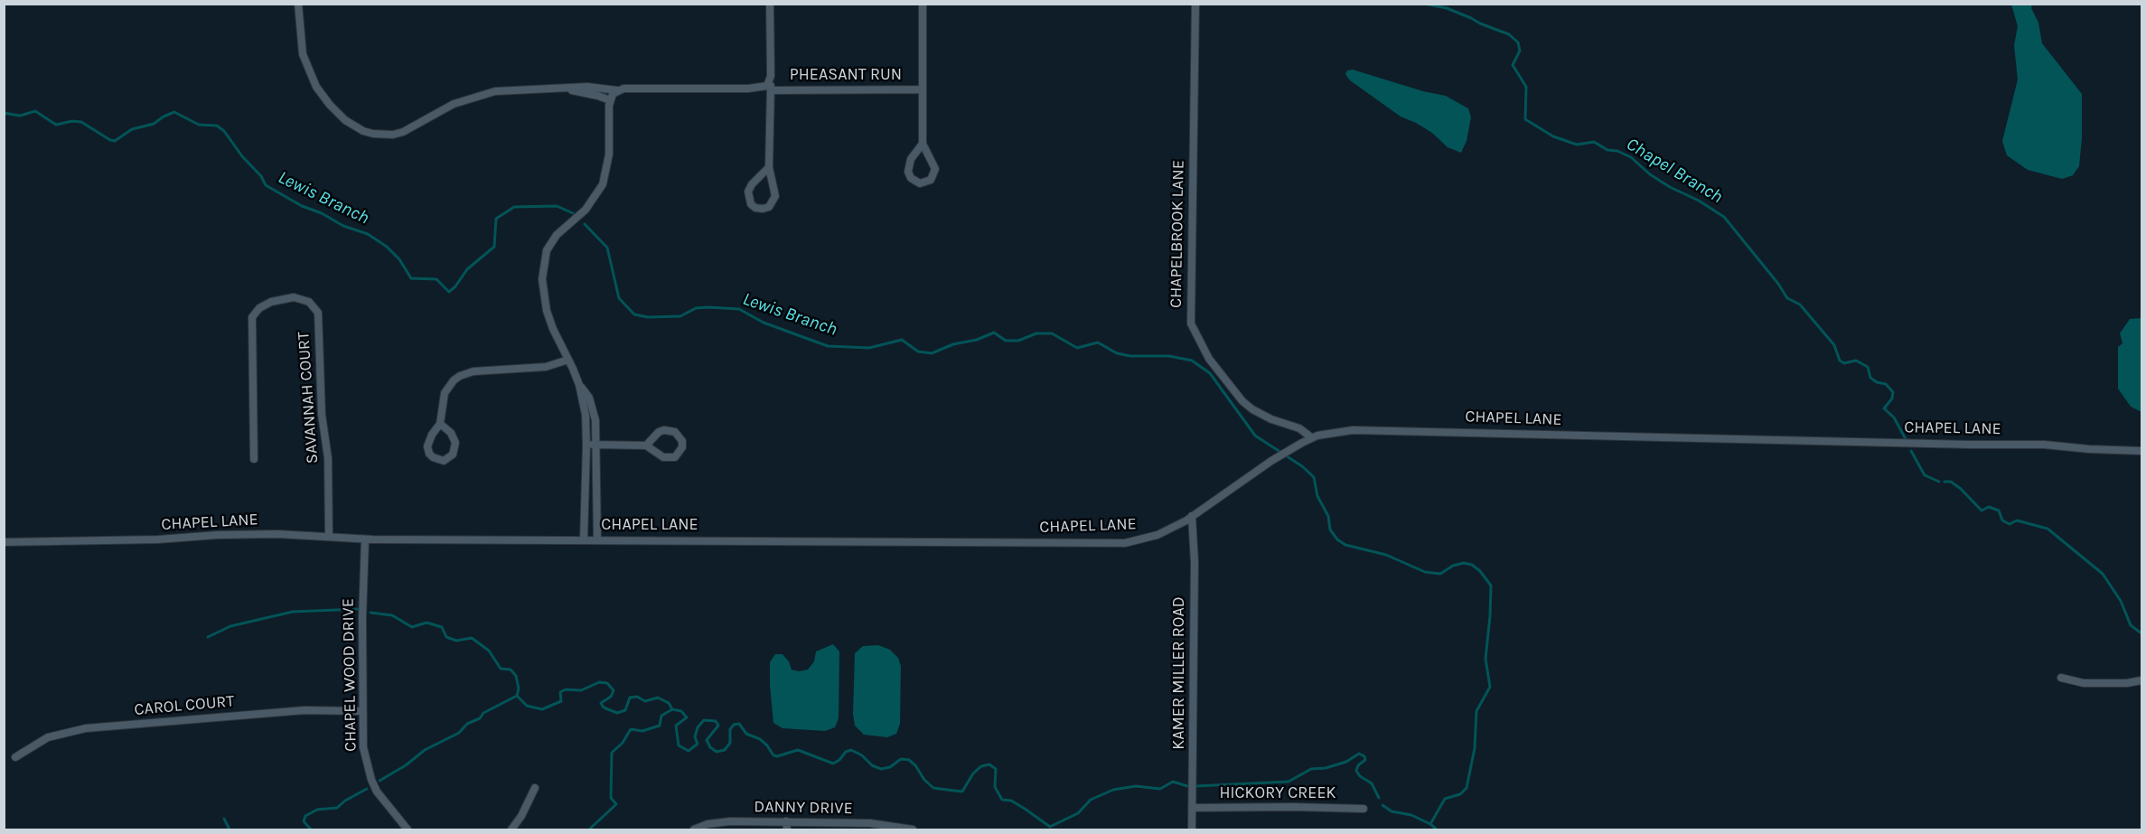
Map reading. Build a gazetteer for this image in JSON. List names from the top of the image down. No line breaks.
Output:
{"streets":{"street":["PHEASANT RUN","CHAPELBROOK LANE","SAVANNAH COURT","CHAPEL LANE","KAMER MILLER ROAD","CHAPEL WOOD DRIVE","CAROL COURT","HICKORY CREEK","DANNY DRIVE"]},"crossings":[["CHAPELBROOK LANE","CHAPEL LANE"],["SAVANNAH COURT","CHAPEL LANE"],["CHAPEL LANE","KAMER MILLER ROAD"],["CHAPEL LANE","CHAPEL WOOD DRIVE"],["KAMER MILLER ROAD","HICKORY CREEK"],["CHAPEL WOOD DRIVE","CAROL COURT"]],"water":["Chapel Branch","Lewis Branch"]}
